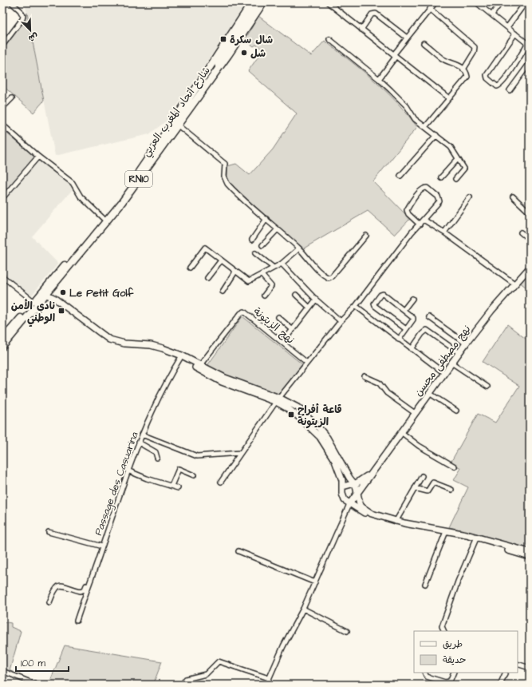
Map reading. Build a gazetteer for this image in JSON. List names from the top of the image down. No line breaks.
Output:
{"streets":{"main road":["شارع اتحاد المغرب العربي","RN10","نهج مصطفى محسن"],"street":["نهج الزيتونة","Passage des Casuarina"]},"places":{"transit":["شال سكرة","نادي الأمن الوطني","قاعة أفراح الزيتونة"],"other":["شل","Le Petit Golf"]},"legend":["طريق","حديقة"],"scale_bar":"100 m","north":"bottom right"}
